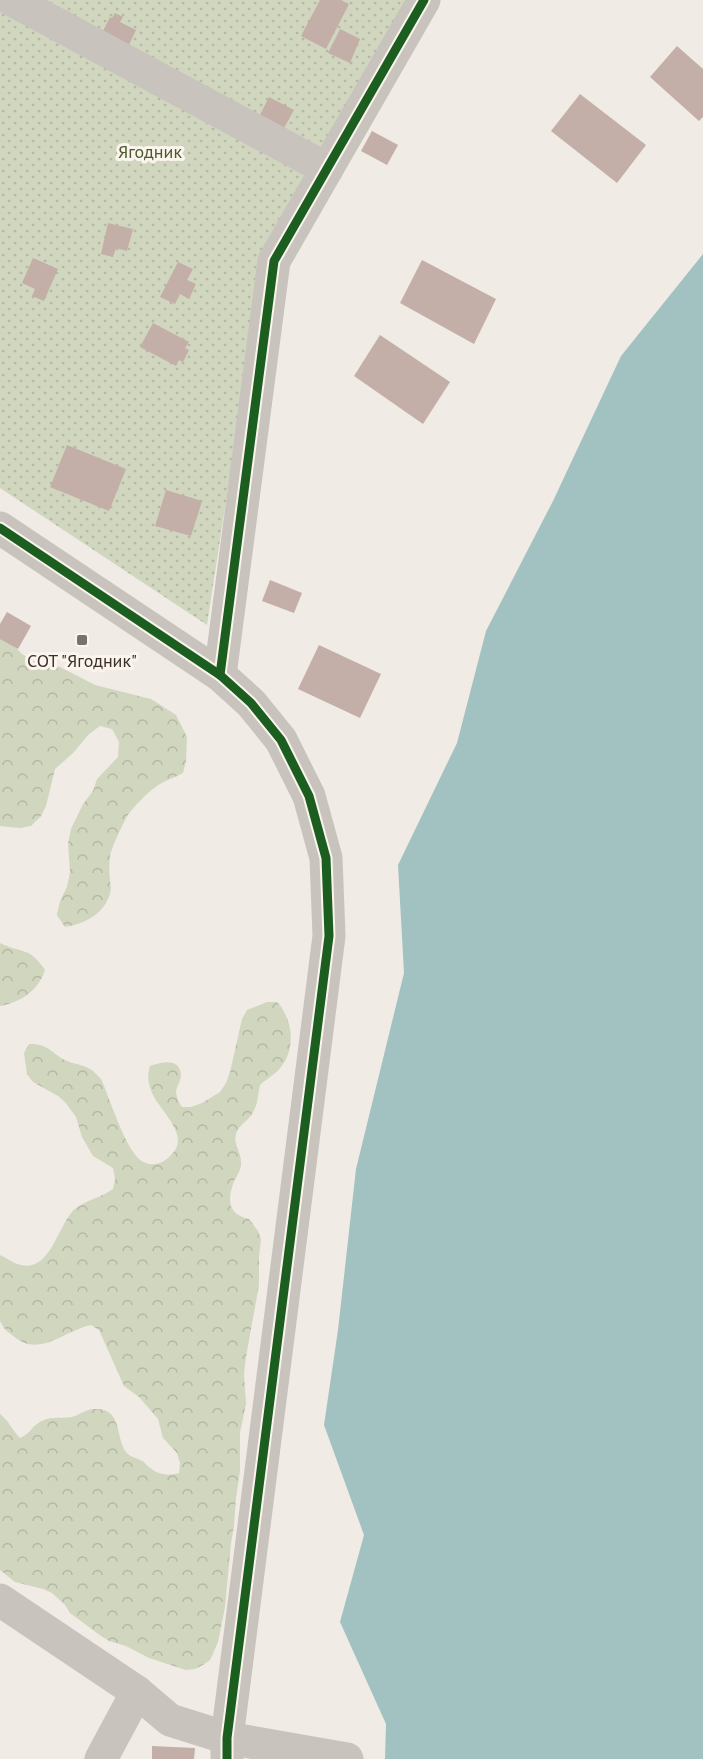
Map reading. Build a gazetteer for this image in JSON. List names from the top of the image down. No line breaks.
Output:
{"parks":["Ягодник"],"places":{"transit":["СОТ \"Ягодник\""]}}
